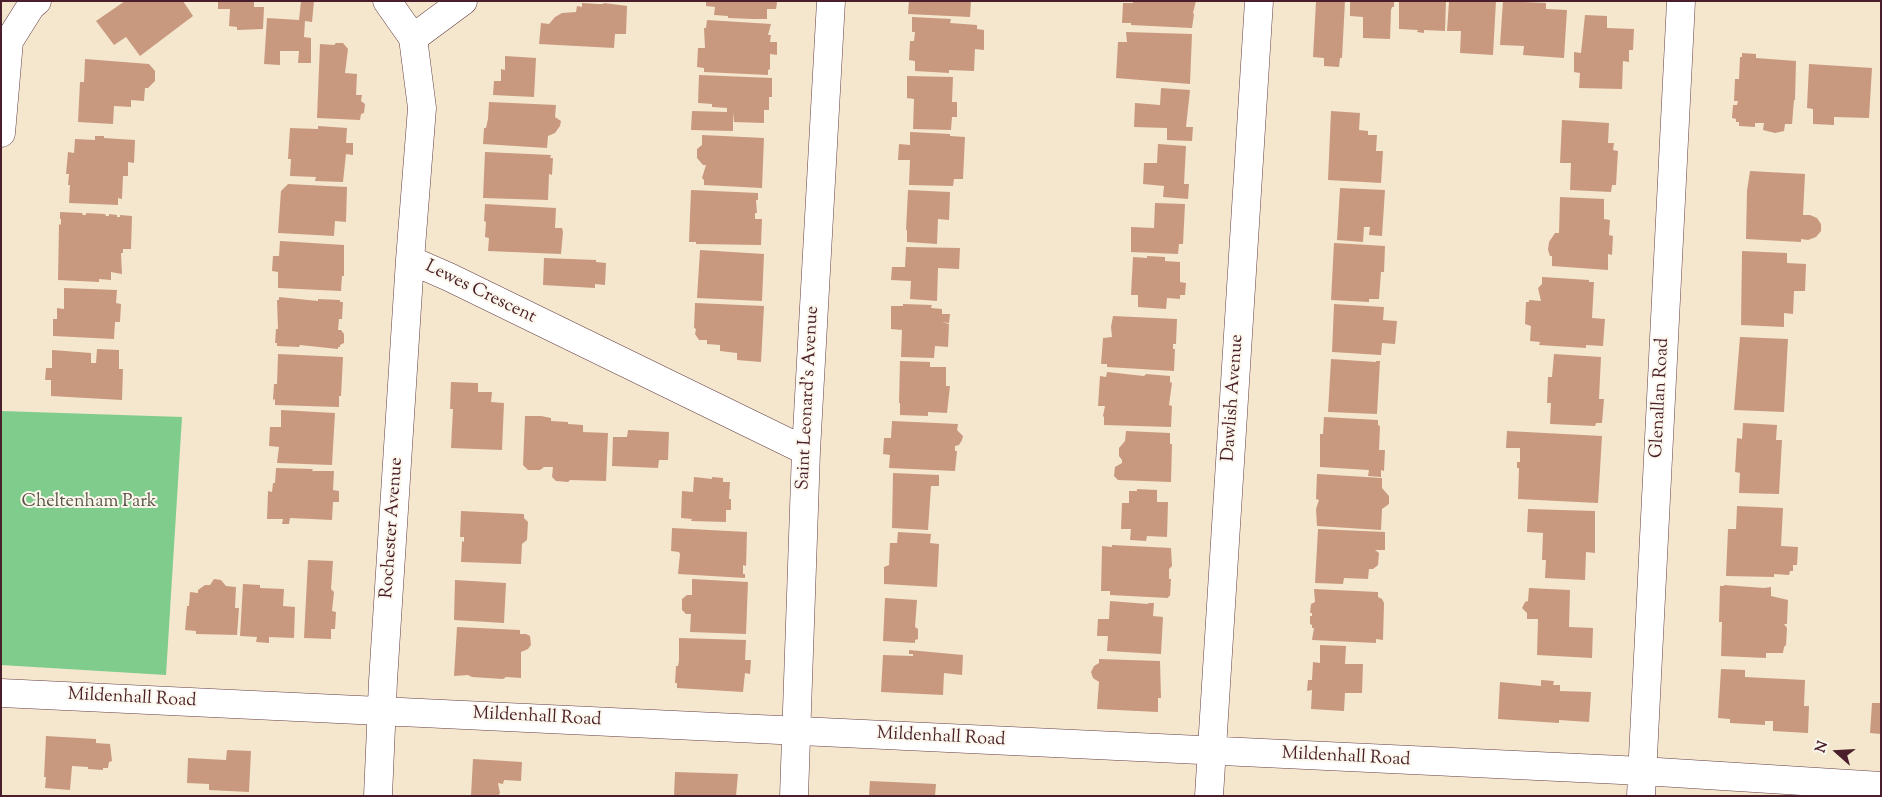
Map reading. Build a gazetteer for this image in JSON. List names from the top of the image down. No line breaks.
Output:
{"streets":{"street":["Lewes Crescent","Saint Leonard's Avenue","Dawlish Avenue","Glenallan Road","Rochester Avenue","Mildenhall Road"]},"crossings":[["Lewes Crescent","Saint Leonard's Avenue"],["Lewes Crescent","Rochester Avenue"],["Saint Leonard's Avenue","Mildenhall Road"],["Dawlish Avenue","Mildenhall Road"],["Glenallan Road","Mildenhall Road"],["Rochester Avenue","Mildenhall Road"]],"parks":["Cheltenham Park"],"north":"left"}
